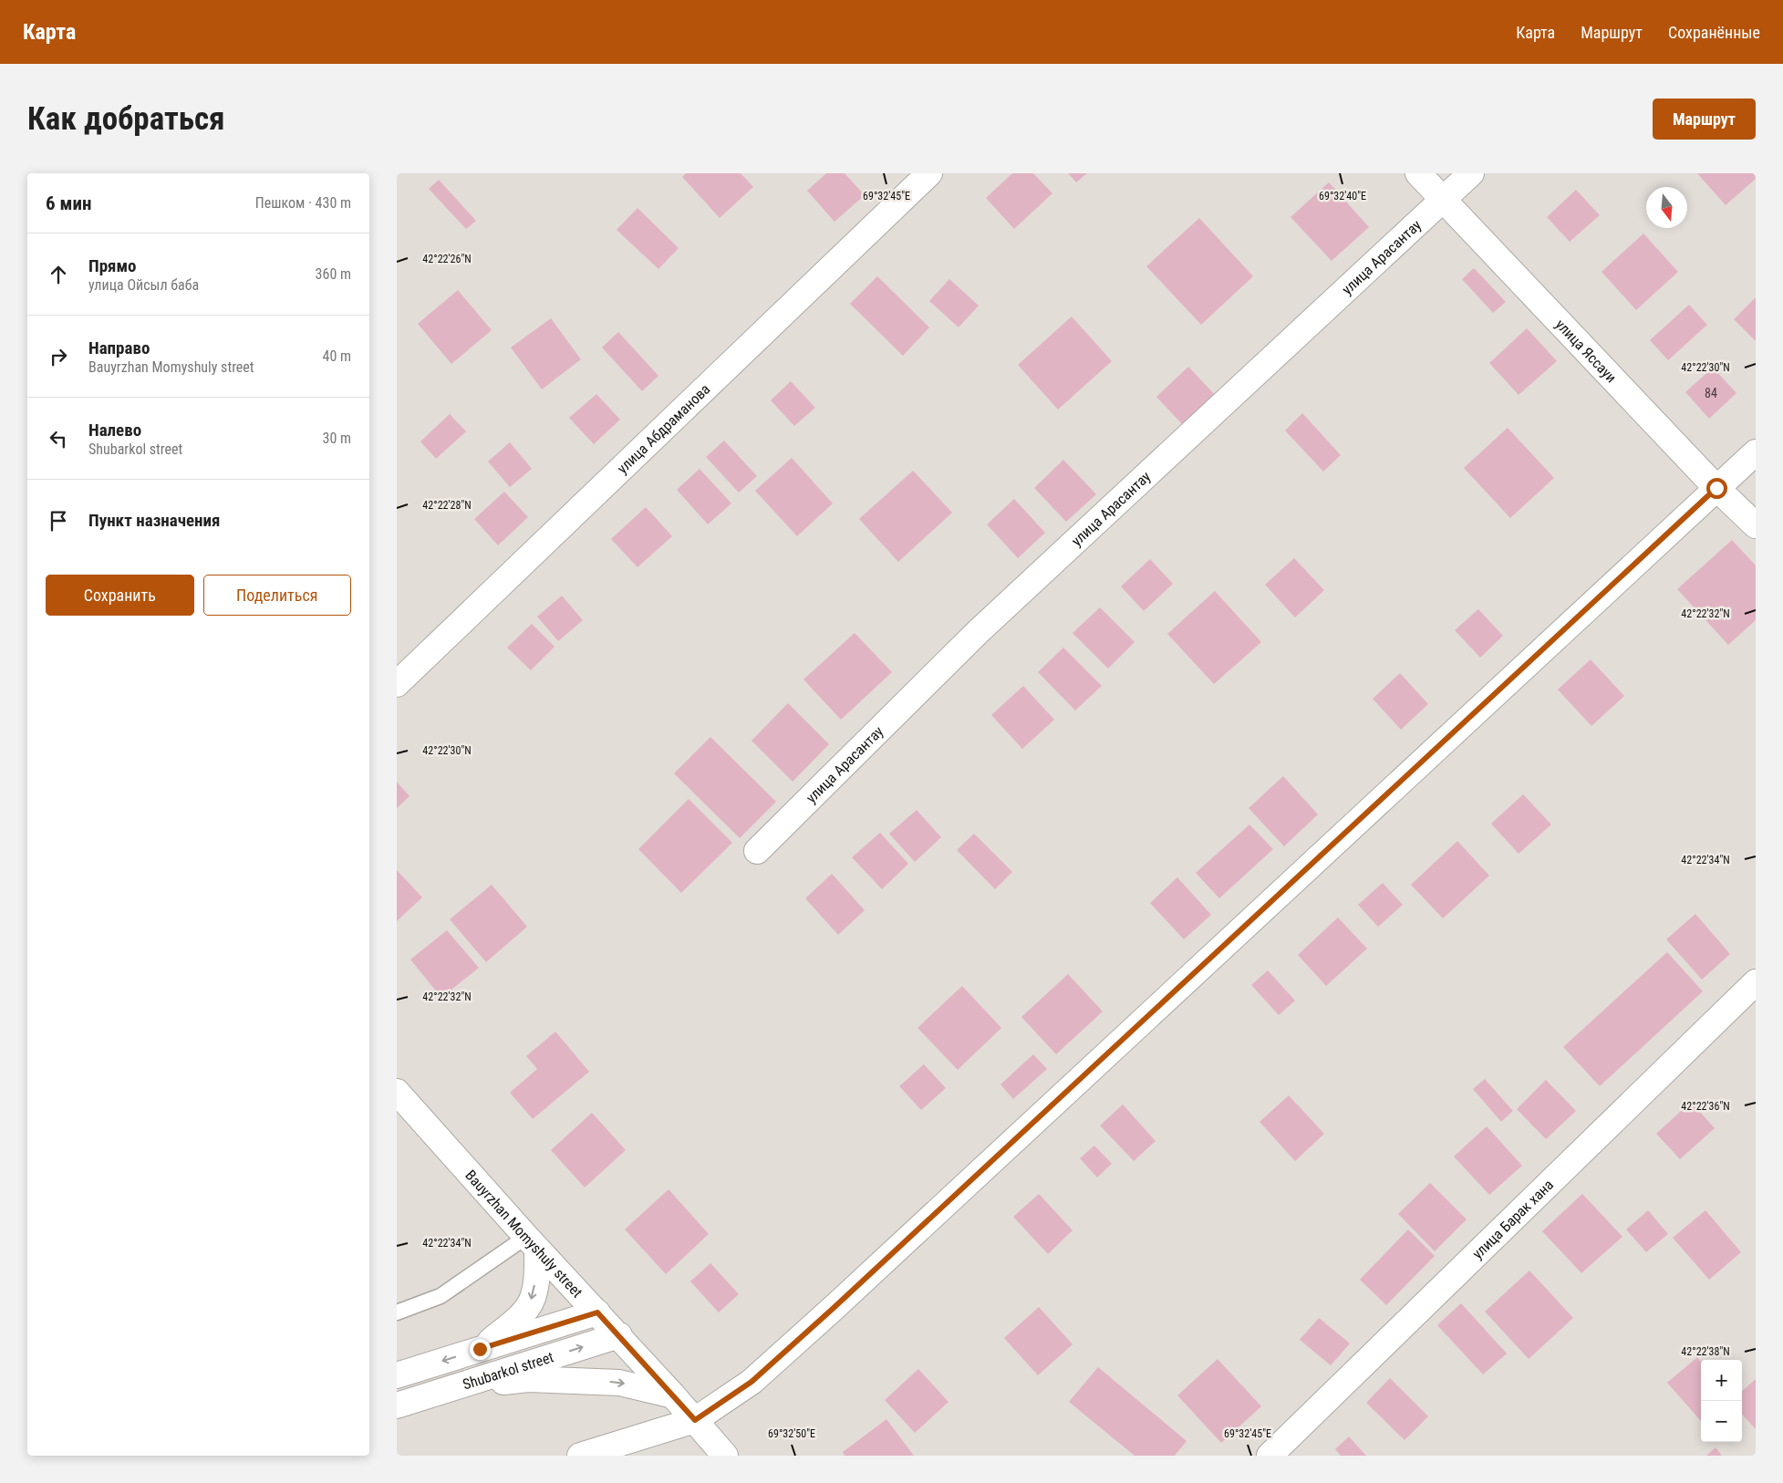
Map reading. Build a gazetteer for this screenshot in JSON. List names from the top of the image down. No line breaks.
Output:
{"streets":{"street":["улица Арасантау","улица Яссауи","улица Абдраманова","улица Барак хана","Bauyrzhan Momyshuly street","Shubarkol street"]},"crossings":[["улица Арасантау","улица Яссауи"],["Bauyrzhan Momyshuly street","Shubarkol street"]],"house_numbers":["84"],"north":"bottom","page":{"header":"Карта","nav":["Карта","Маршрут","Сохранённые"],"buttons":["Маршрут",["Сохранить","Поделиться"]],"title":"Как добраться","heading":["6 мин","Пешком · 430 m"],"list":[["Прямо","улица Ойсыл баба","360 m"],["Направо","Bauyrzhan Momyshuly street","40 m"],["Налево","Shubarkol street","30 m"],"Пункт назначения"],"map_buttons":["+","−"]},"coordinates":["69°32'45\"E","69°32'40\"E","42°22'26\"N","42°22'30\"N","42°22'28\"N","42°22'32\"N","42°22'34\"N","42°22'36\"N","42°22'38\"N","69°32'50\"E"]}
